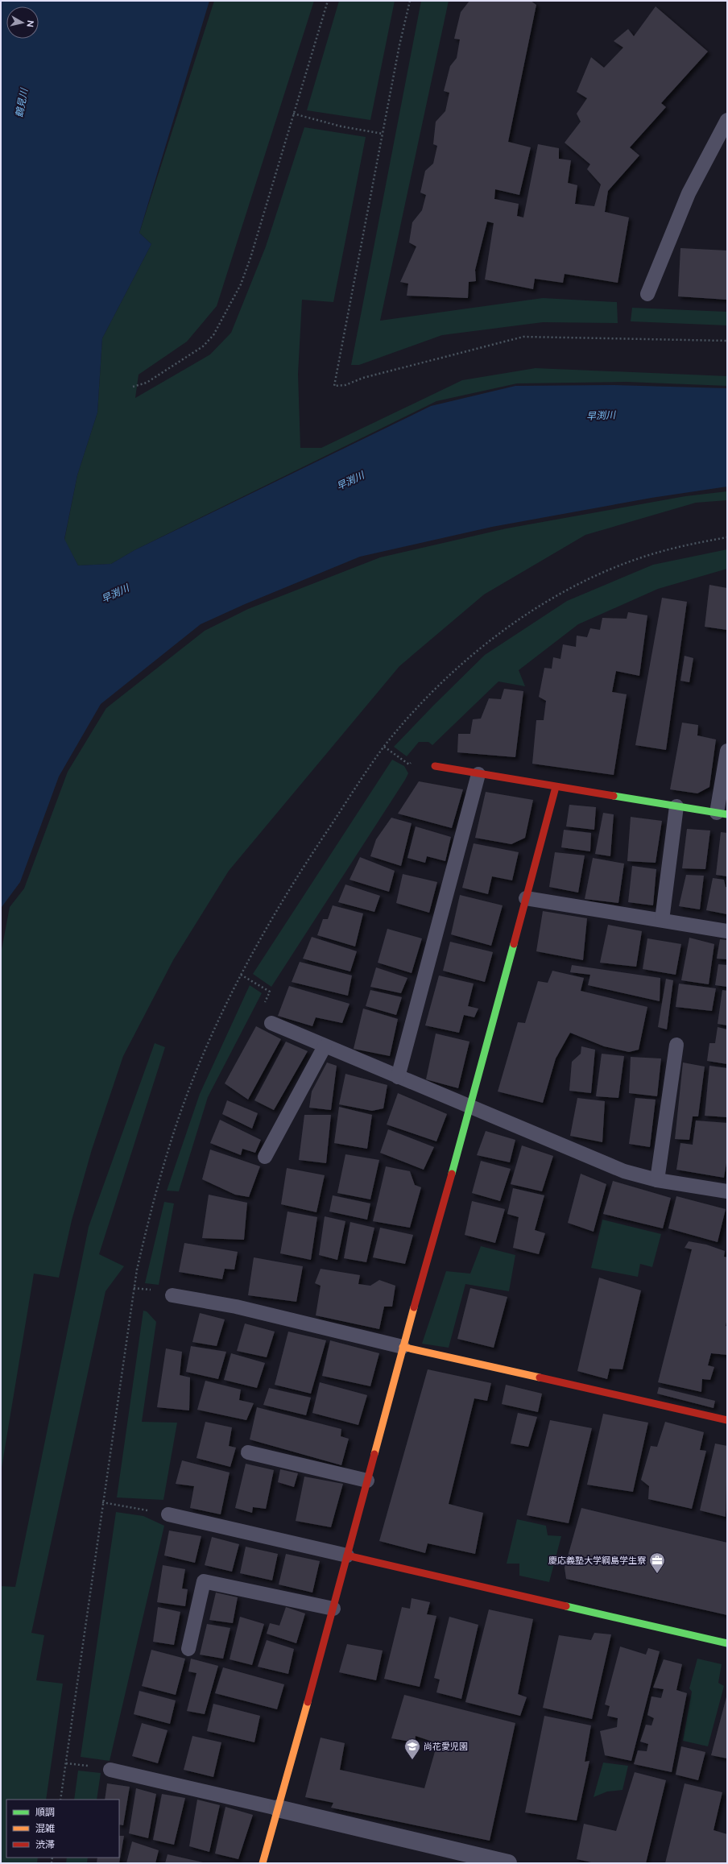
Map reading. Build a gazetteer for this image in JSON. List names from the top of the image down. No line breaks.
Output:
{"water":["鶴見川","早渕川"],"places":{"office":["慶応義塾大学綱島学生寮"],"school or university":["尚花愛児園"]},"legend":["順調","混雑","渋滞"],"north":"right"}
